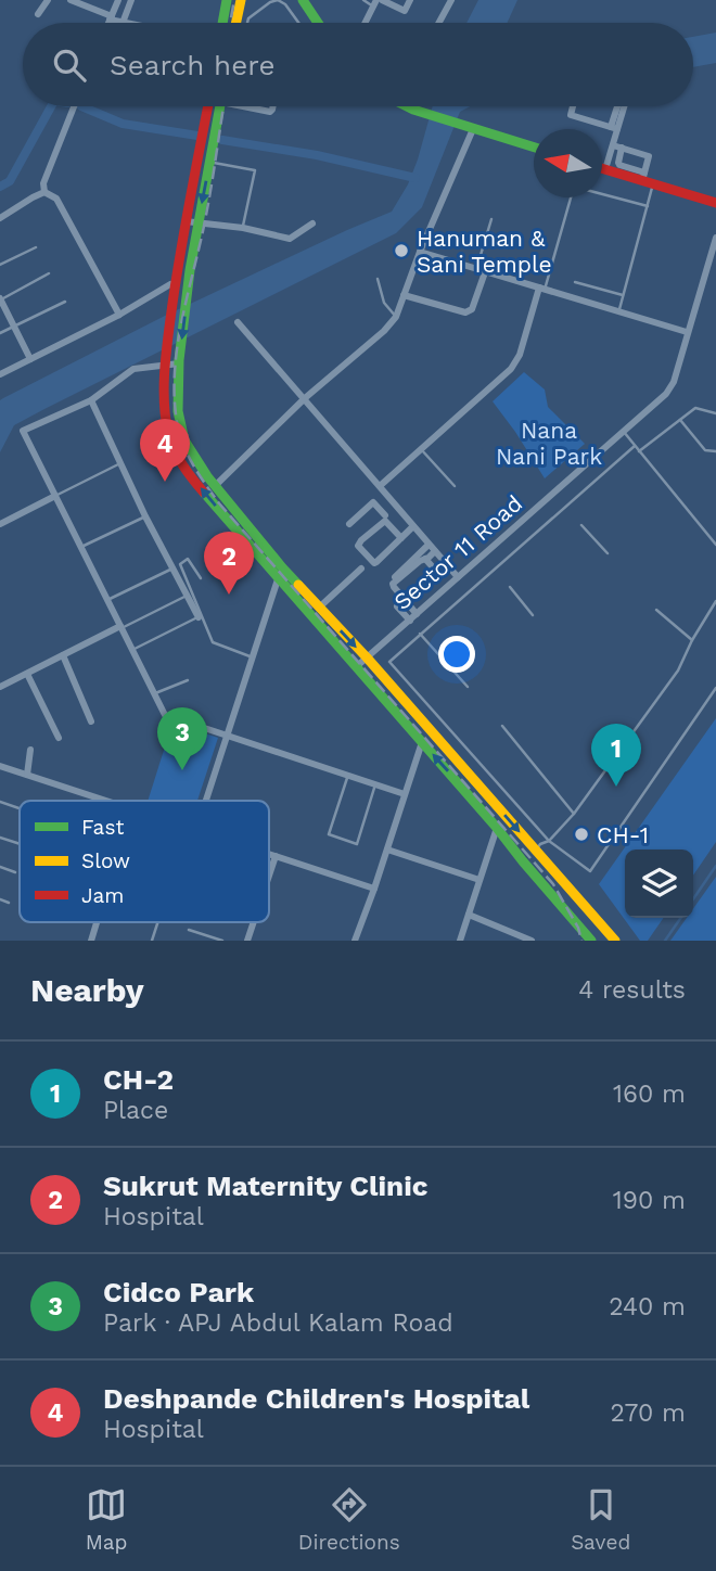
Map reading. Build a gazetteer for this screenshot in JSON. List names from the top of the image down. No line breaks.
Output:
{"streets":{"street":["Sector 11 Road"]},"parks":["Nana Nani Park"],"places":["Hanuman & Sani Temple","CH-1"],"legend":["Fast","Slow","Jam"],"north":"left","page":{"search":"Search here","pins":["4","2","3","1"],"heading":["Nearby","4 results"],"list":[{"mark":"1","name":"CH-2","note":"Place","value":"160 m"},{"mark":"2","name":"Sukrut Maternity Clinic","note":"Hospital","value":"190 m"},{"mark":"3","name":"Cidco Park","note":"Park · APJ Abdul Kalam Road","value":"240 m"},{"mark":"4","name":"Deshpande Children's Hospital","note":"Hospital","value":"270 m"}],"nav":["Map","Directions","Saved"]}}
